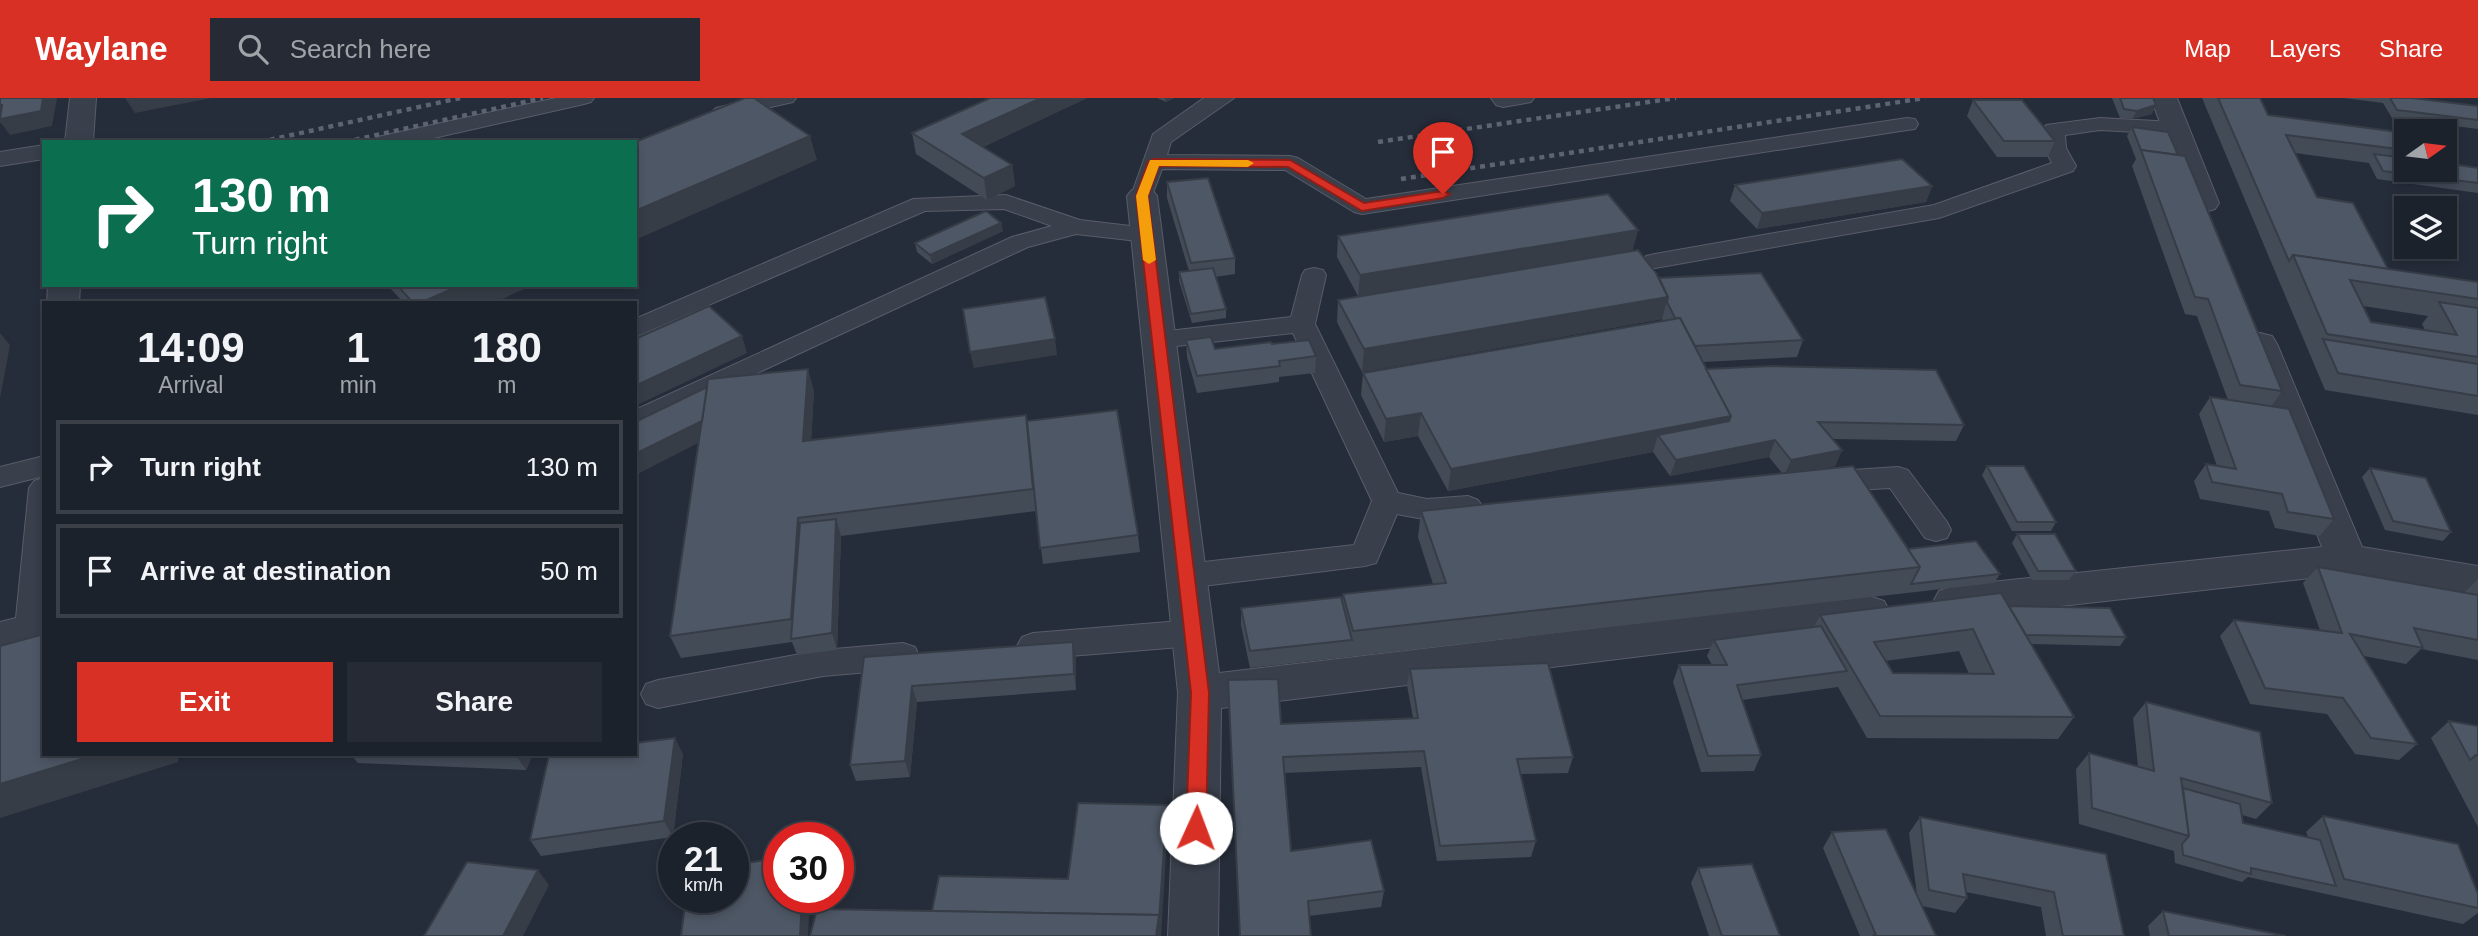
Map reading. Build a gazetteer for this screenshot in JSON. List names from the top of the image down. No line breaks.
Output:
{"north":"right","page":{"header":"Waylane","search":"Search here","nav":["Map","Layers","Share"],"turn":["130 m","Turn right"],"eta":["14:09","Arrival","1","min","180","m"],"list":[{"name":"Turn right","value":"130 m"},{"name":"Arrive at destination","value":"50 m"}],"buttons":["Exit","Share"],"speed":"21 km/h","limit":"30"}}
